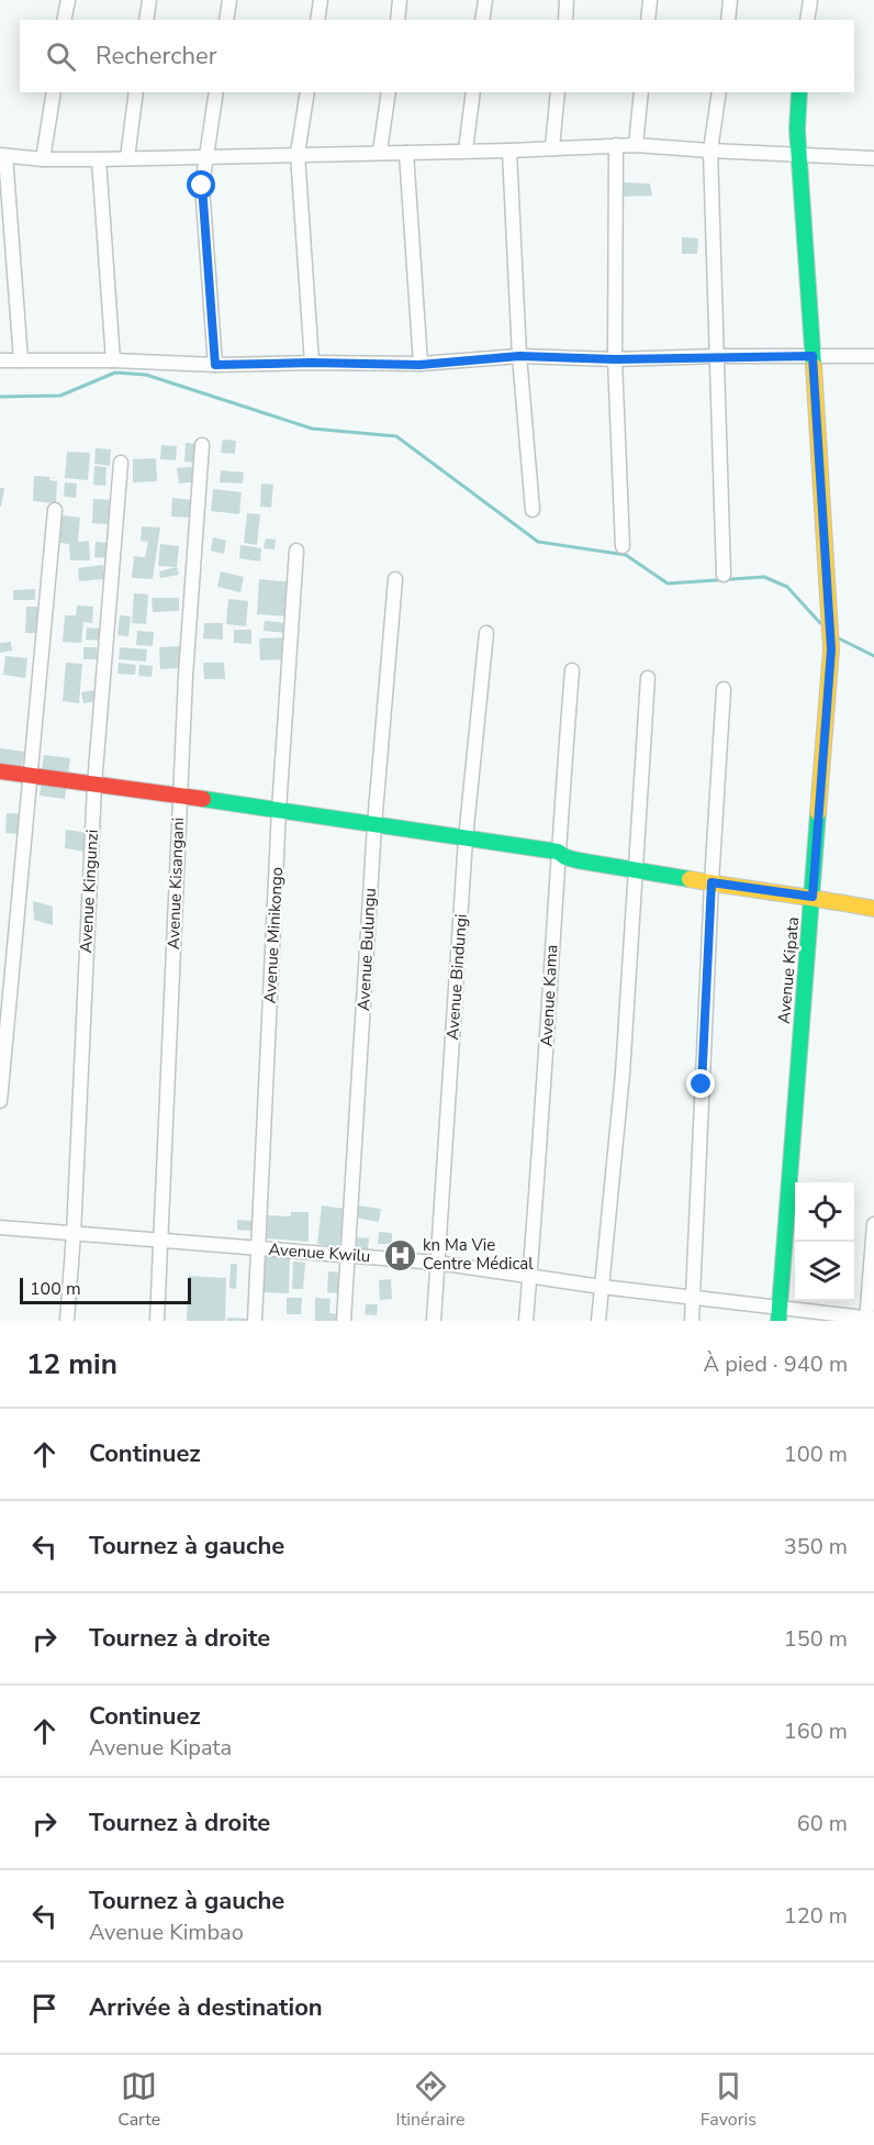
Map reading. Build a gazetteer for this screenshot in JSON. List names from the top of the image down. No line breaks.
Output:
{"streets":{"street":["Avenue Kisangani","Avenue Kingunzi","Avenue Minikongo","Avenue Bulungu","Avenue Kipata","Avenue Bindungi","Avenue Kama","Avenue Kwilu"]},"crossings":[["Avenue Kisangani","Avenue Kwilu"],["Avenue Kingunzi","Avenue Kwilu"],["Avenue Minikongo","Avenue Kwilu"],["Avenue Bulungu","Avenue Kwilu"],["Avenue Kipata","Avenue Kwilu"],["Avenue Bindungi","Avenue Kwilu"],["Avenue Kama","Avenue Kwilu"]],"places":{"hospital":["kn Ma Vie Centre Médical"]},"scale_bar":"100 m","page":{"search":"Rechercher","scale":"100 m","heading":["12 min","À pied · 940 m"],"list":[["Continuez","100 m"],["Tournez à gauche","350 m"],["Tournez à droite","150 m"],["Continuez","Avenue Kipata","160 m"],["Tournez à droite","60 m"],["Tournez à gauche","Avenue Kimbao","120 m"],"Arrivée à destination"],"nav":["Carte","Itinéraire","Favoris"]}}
